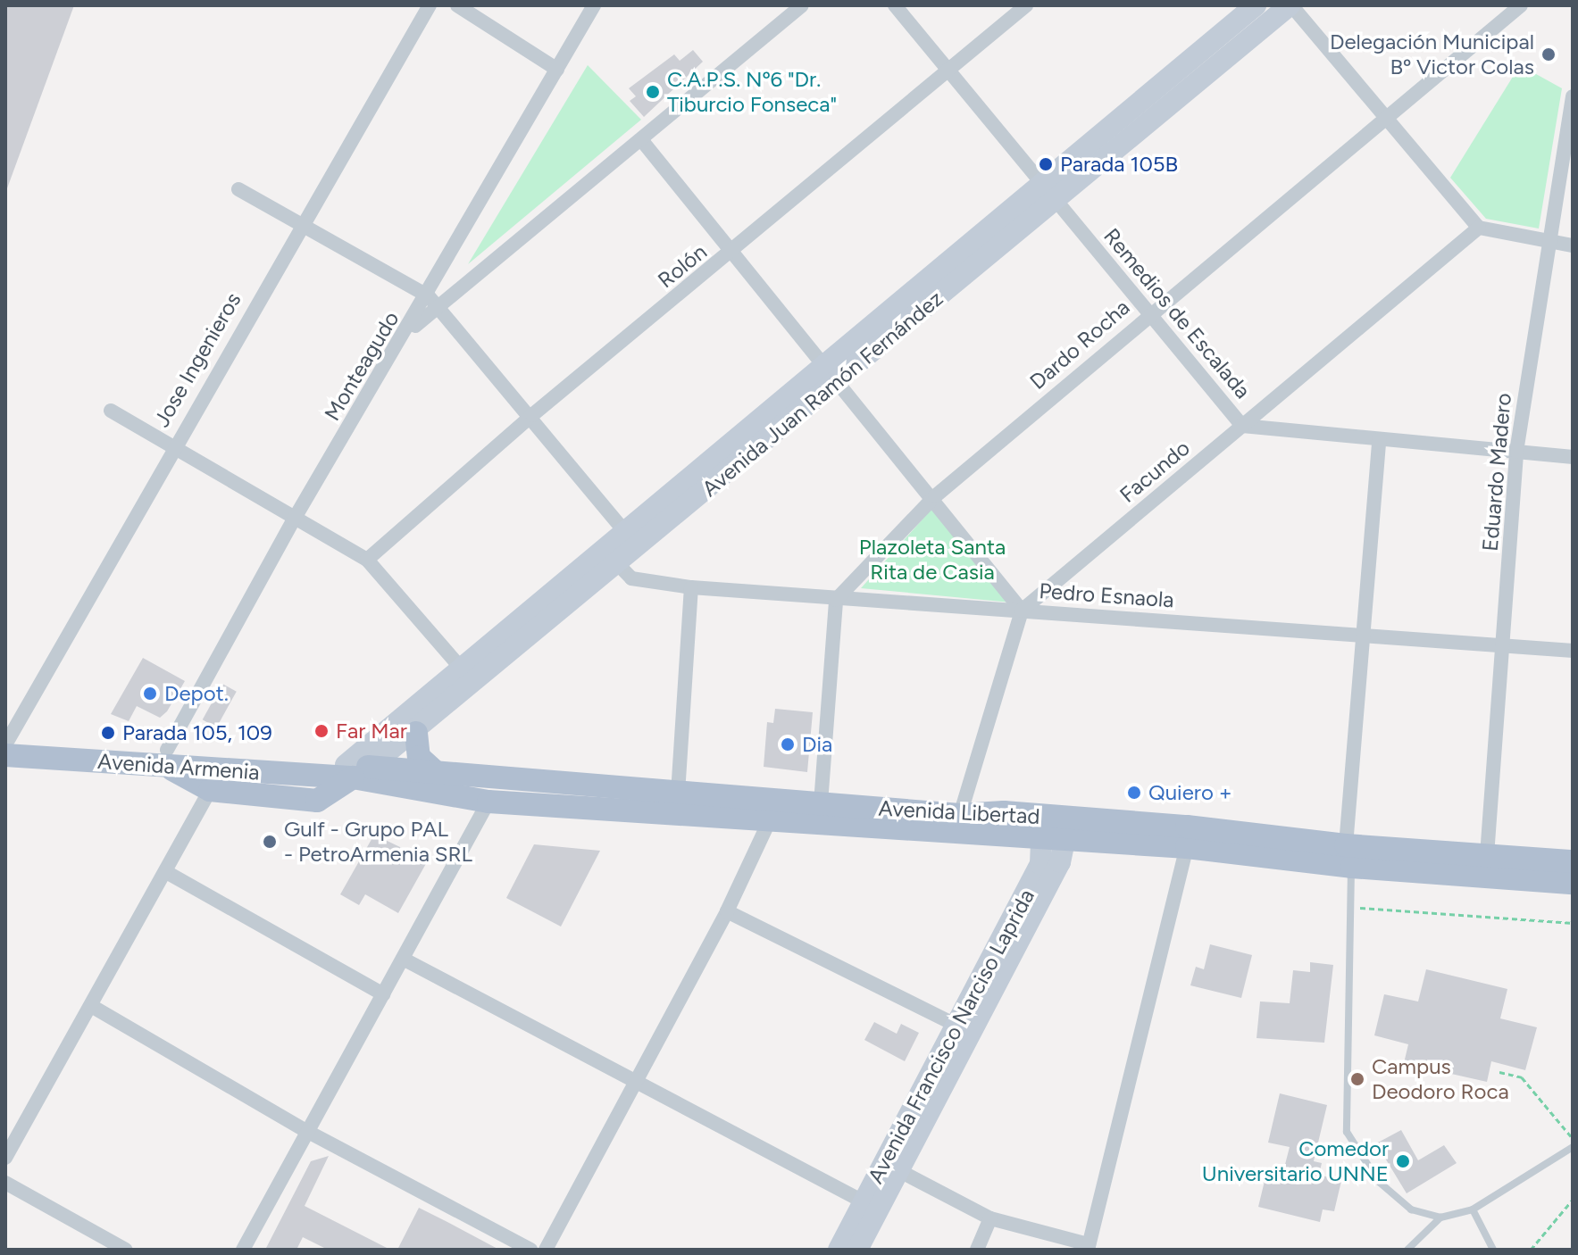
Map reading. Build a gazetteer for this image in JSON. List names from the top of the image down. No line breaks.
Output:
{"streets":{"main road":["Avenida Juan Ramón Fernández","Avenida Armenia","Avenida Libertad","Avenida Francisco Narciso Laprida"],"street":["Rolón","Remedios de Escalada","Dardo Rocha","Jose Ingenieros","Monteagudo","Facundo","Eduardo Madero","Pedro Esnaola"]},"crossings":[["Rolón","Remedios de Escalada"],["Remedios de Escalada","Dardo Rocha"],["Remedios de Escalada","Avenida Juan Ramón Fernández"],["Remedios de Escalada","Facundo"],["Remedios de Escalada","Eduardo Madero"],["Dardo Rocha","Pedro Esnaola"],["Jose Ingenieros","Avenida Armenia"],["Monteagudo","Avenida Armenia"],["Avenida Juan Ramón Fernández","Pedro Esnaola"],["Avenida Juan Ramón Fernández","Avenida Armenia"],["Avenida Juan Ramón Fernández","Avenida Libertad"],["Facundo","Pedro Esnaola"],["Eduardo Madero","Pedro Esnaola"],["Eduardo Madero","Avenida Libertad"],["Avenida Armenia","Avenida Libertad"],["Avenida Libertad","Avenida Francisco Narciso Laprida"]],"parks":["Plazoleta Santa Rita de Casia"],"places":["Delegación Municipal Bº Victor Colas","C.A.P.S. Nº6 \"Dr. Tiburcio Fonseca\"","Parada 105B","Depot.","Far Mar","Parada 105, 109","Dia","Quiero +","Gulf - Grupo PAL - PetroArmenia SRL","Campus Deodoro Roca","Comedor Universitario UNNE"]}
